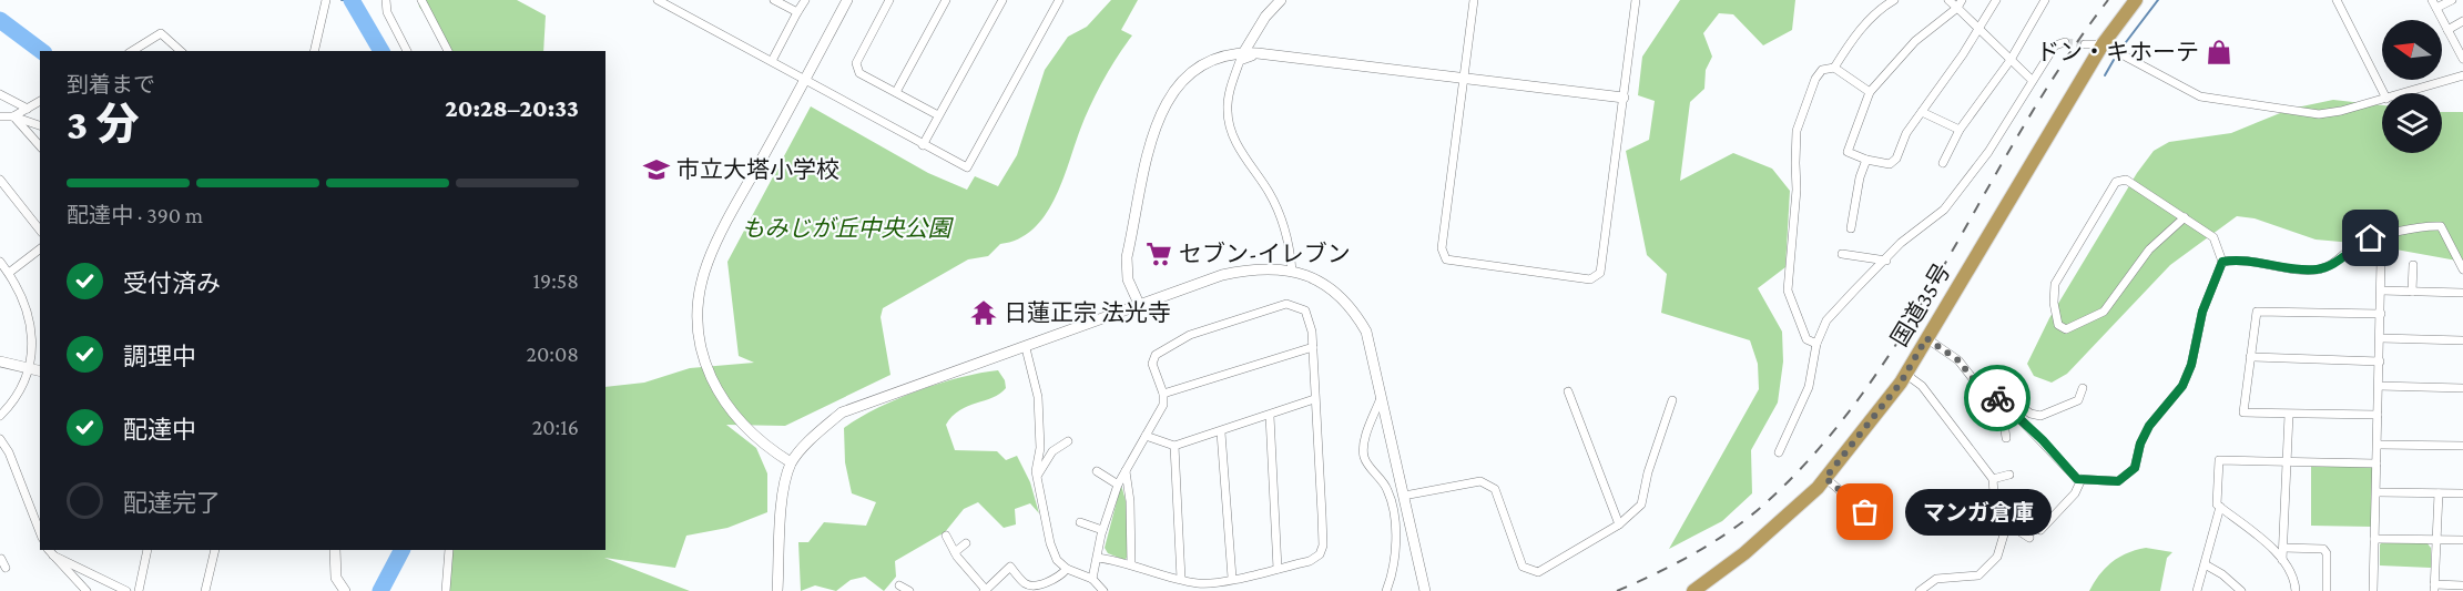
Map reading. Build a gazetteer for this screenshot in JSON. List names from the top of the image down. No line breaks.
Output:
{"streets":{"highway":["国道35号"]},"parks":["もみじが丘中央公園"],"places":{"shop":["ドン・キホーテ"],"school or university":["市立大塔小学校"],"supermarket":["セブン-イレブン"],"temple":["日蓮正宗 法光寺"],"other":["マンガ倉庫"]},"north":"left","page":{"heading":["3 分","到着まで","20:28–20:33"],"bar":"配達中 · 390 m","list":[["受付済み","19:58"],["調理中","20:08"],["配達中","20:16"],"配達完了"],"bubble":"マンガ倉庫"}}
